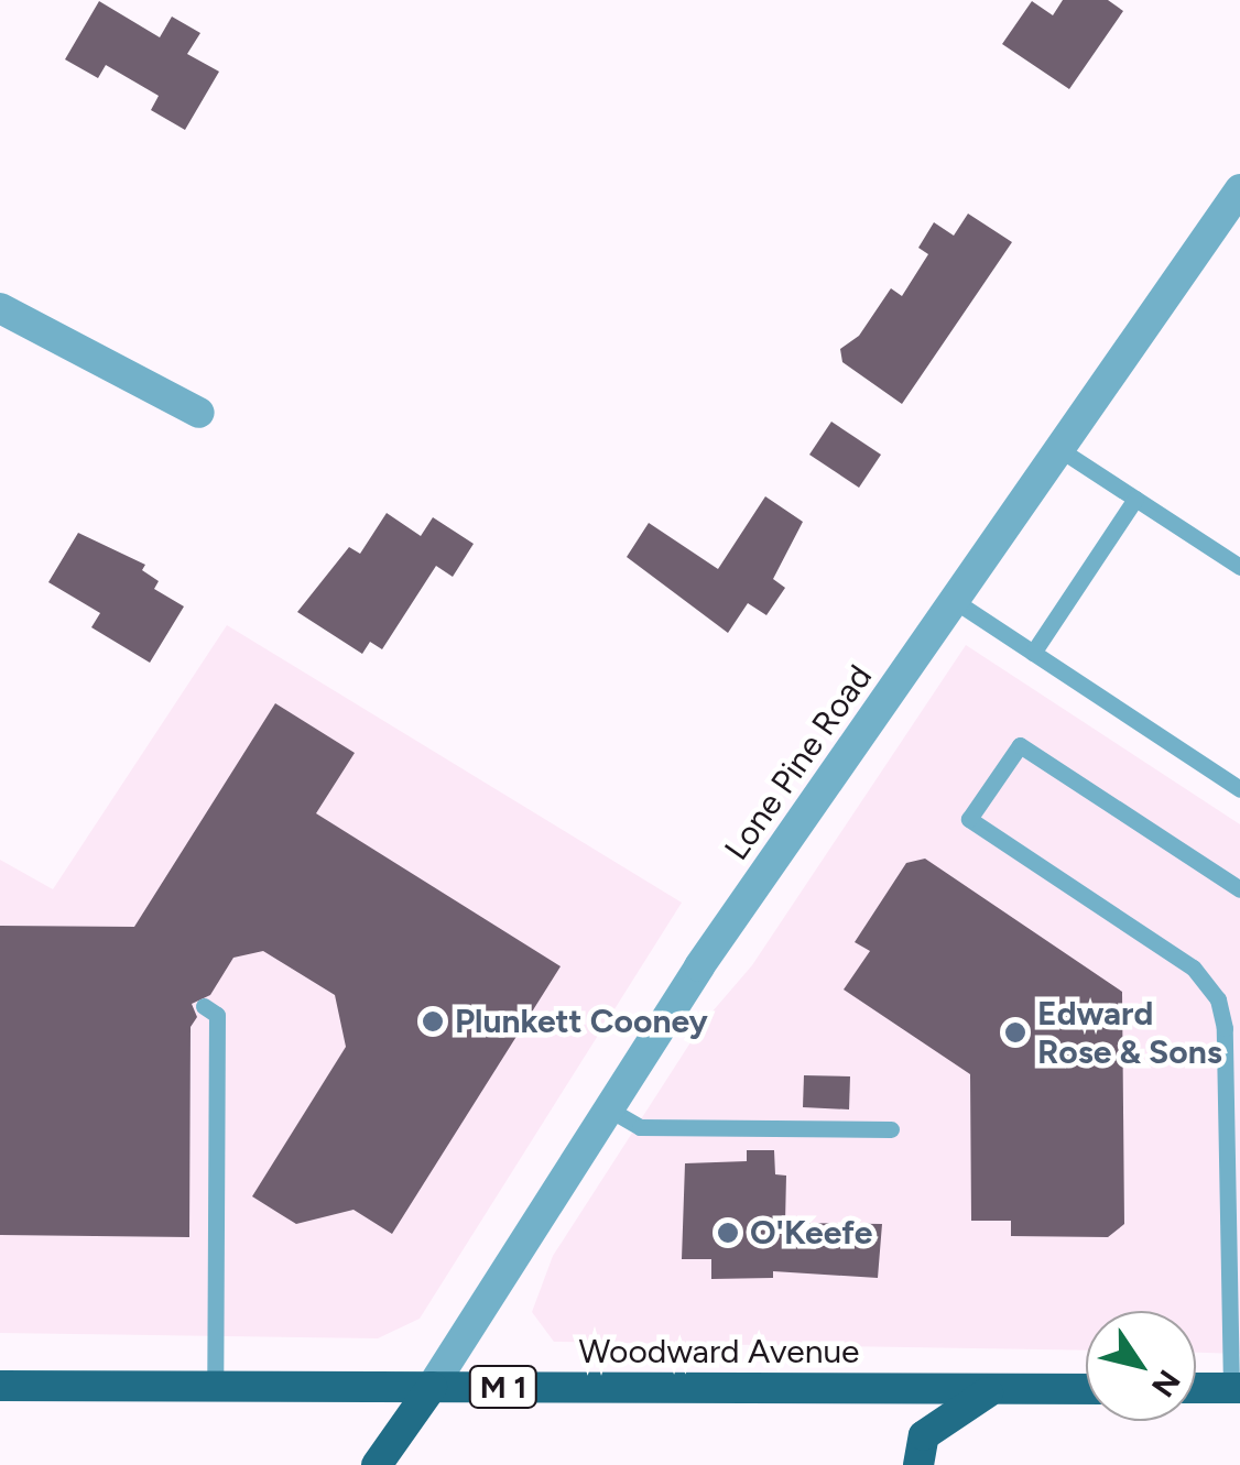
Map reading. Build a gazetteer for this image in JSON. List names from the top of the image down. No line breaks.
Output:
{"streets":{"main road":["Woodward Avenue","M 1"],"street":["Lone Pine Road"]},"crossings":[["Lone Pine Road","Woodward Avenue"]],"places":["Plunkett Cooney","Edward Rose & Sons","O'Keefe"],"north":"bottom right"}
